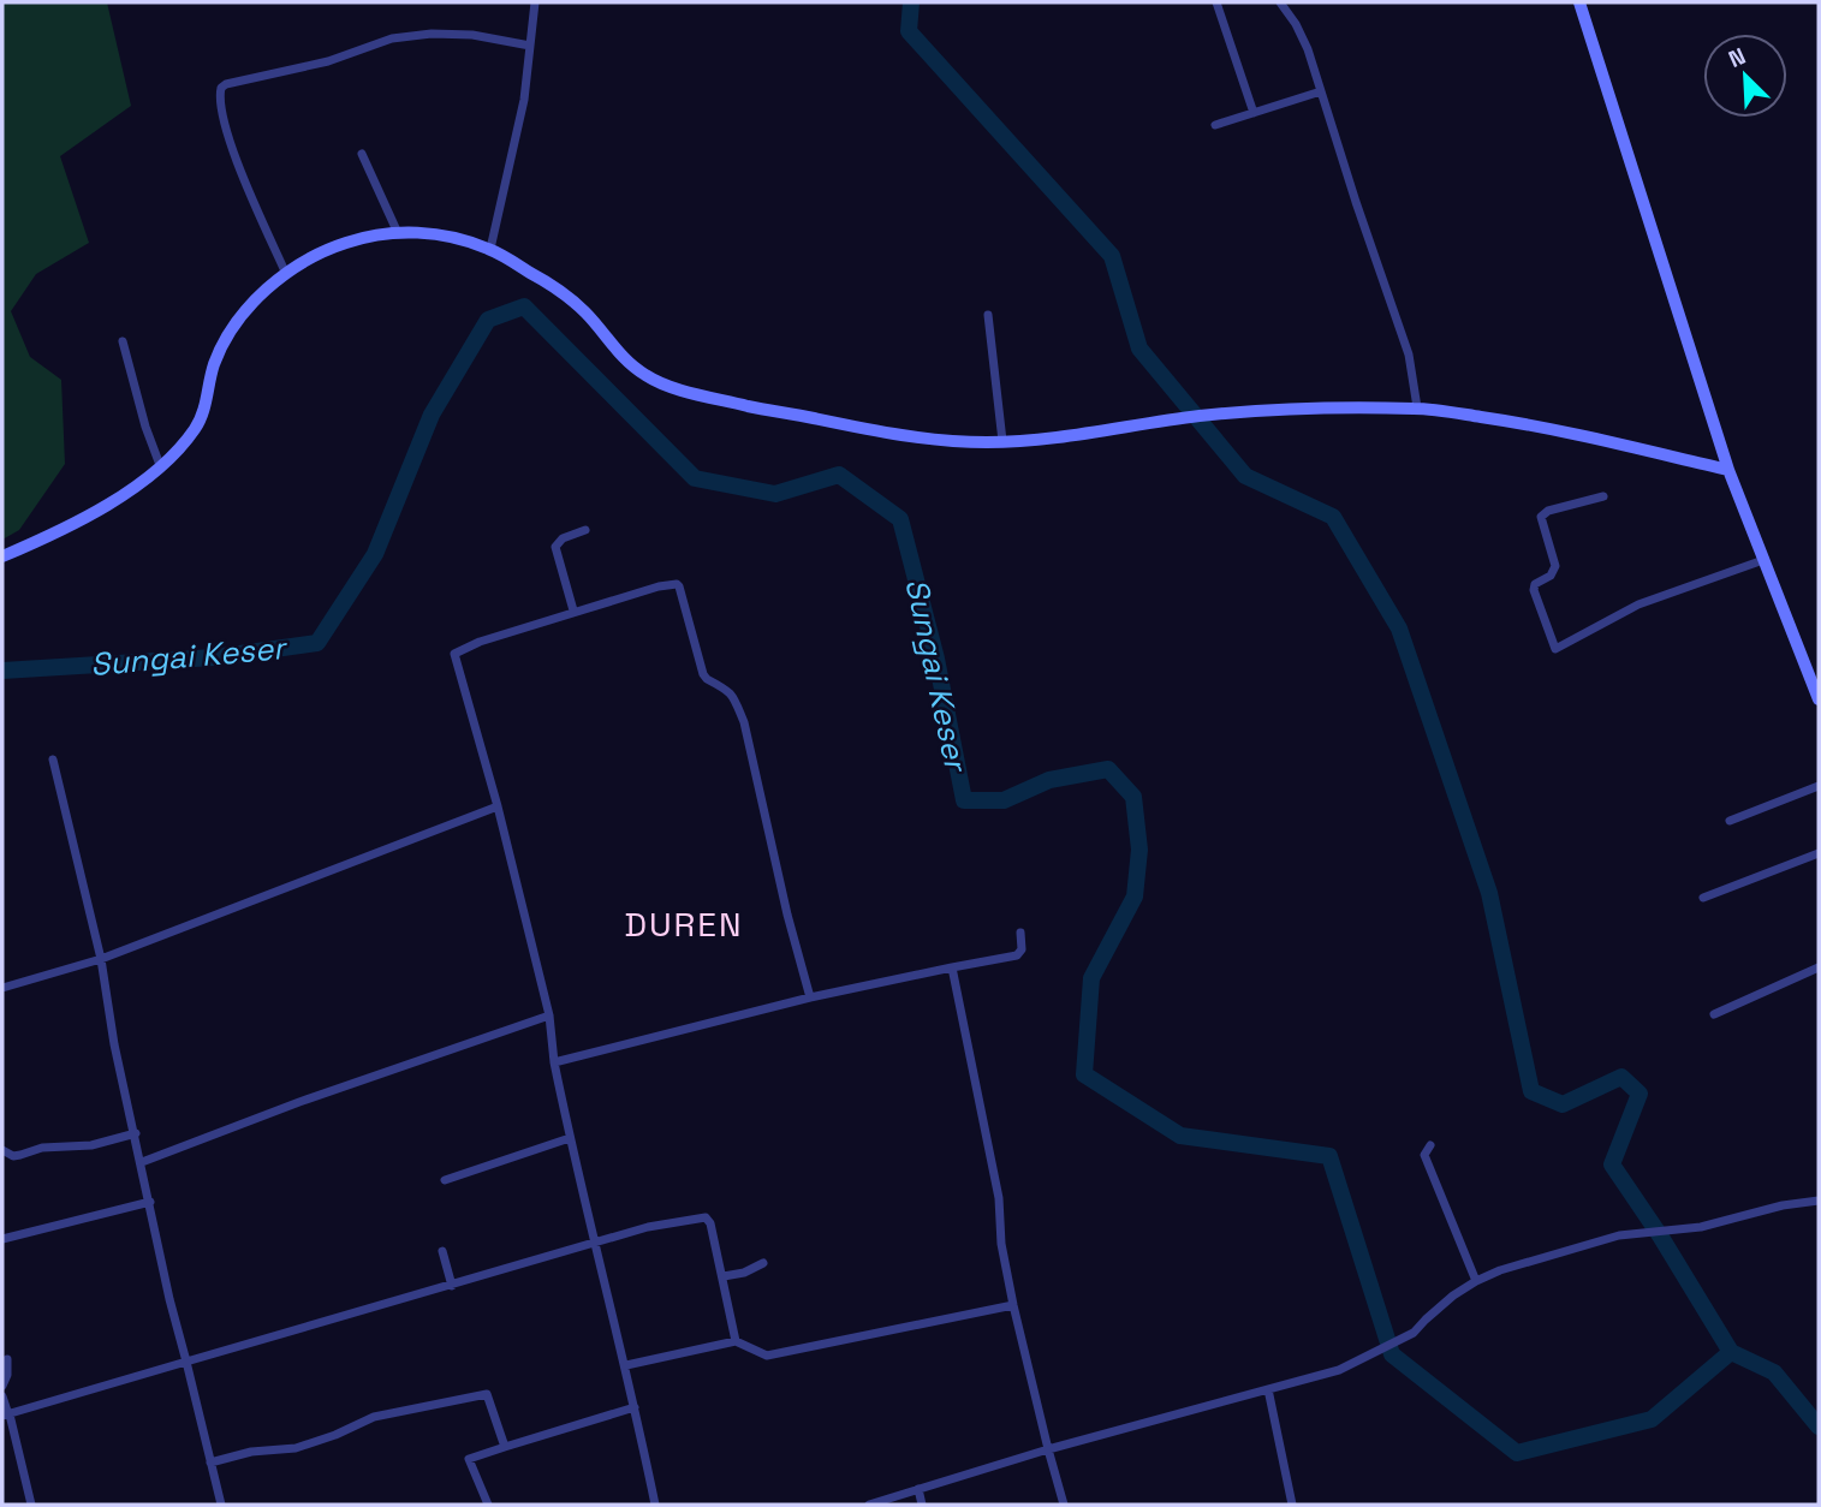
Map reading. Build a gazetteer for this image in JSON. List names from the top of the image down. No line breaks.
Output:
{"districts":["DUREN"],"water":["Sungai Keser"],"north":"top left"}
